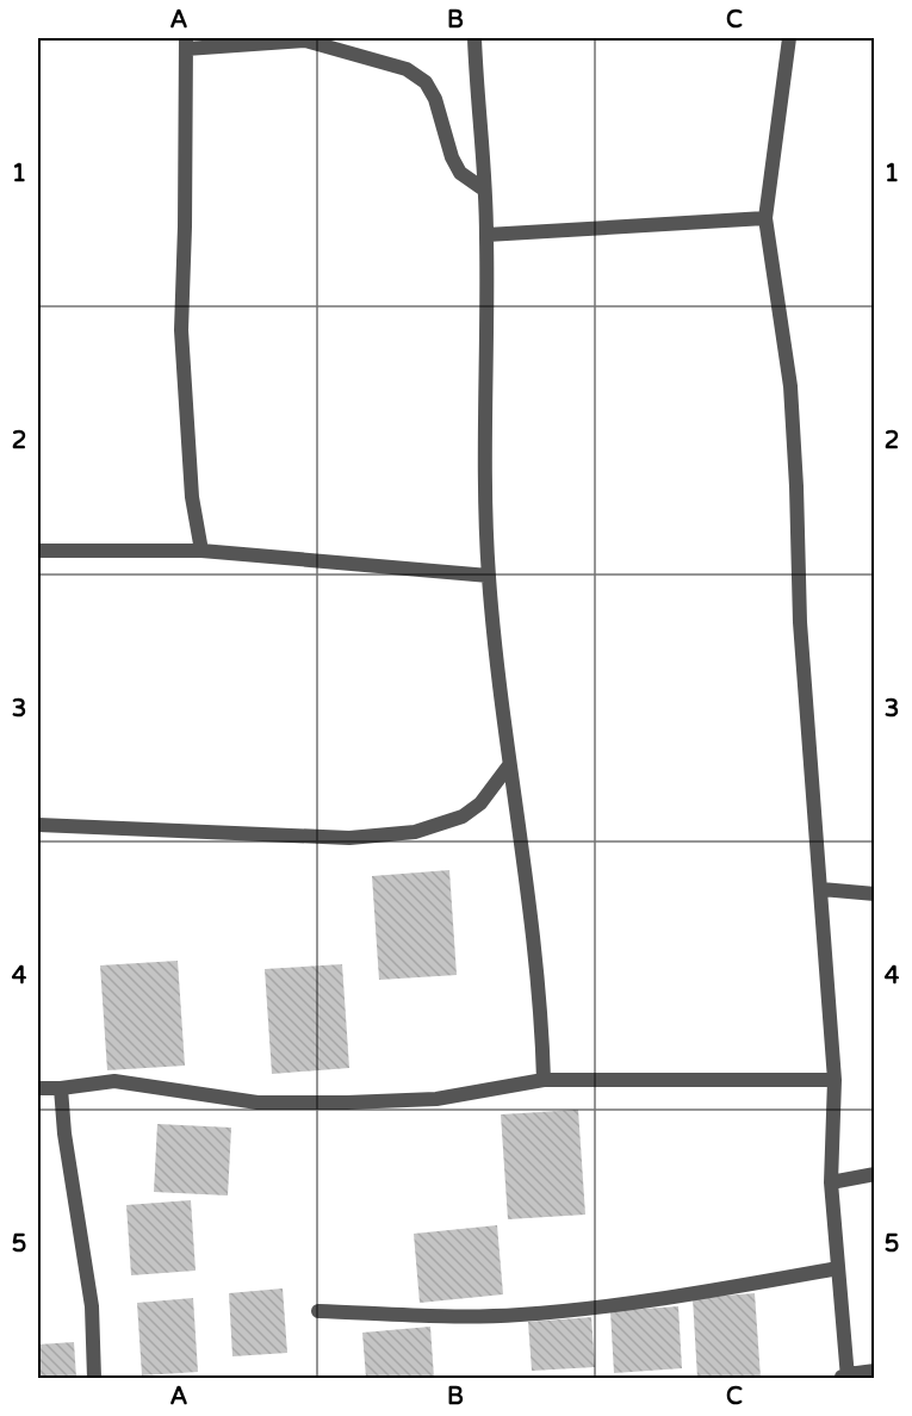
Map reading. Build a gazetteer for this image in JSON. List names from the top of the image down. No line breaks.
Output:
{"grid":{"columns":["A","B","C"],"rows":["1","2","3","4","5"]}}
